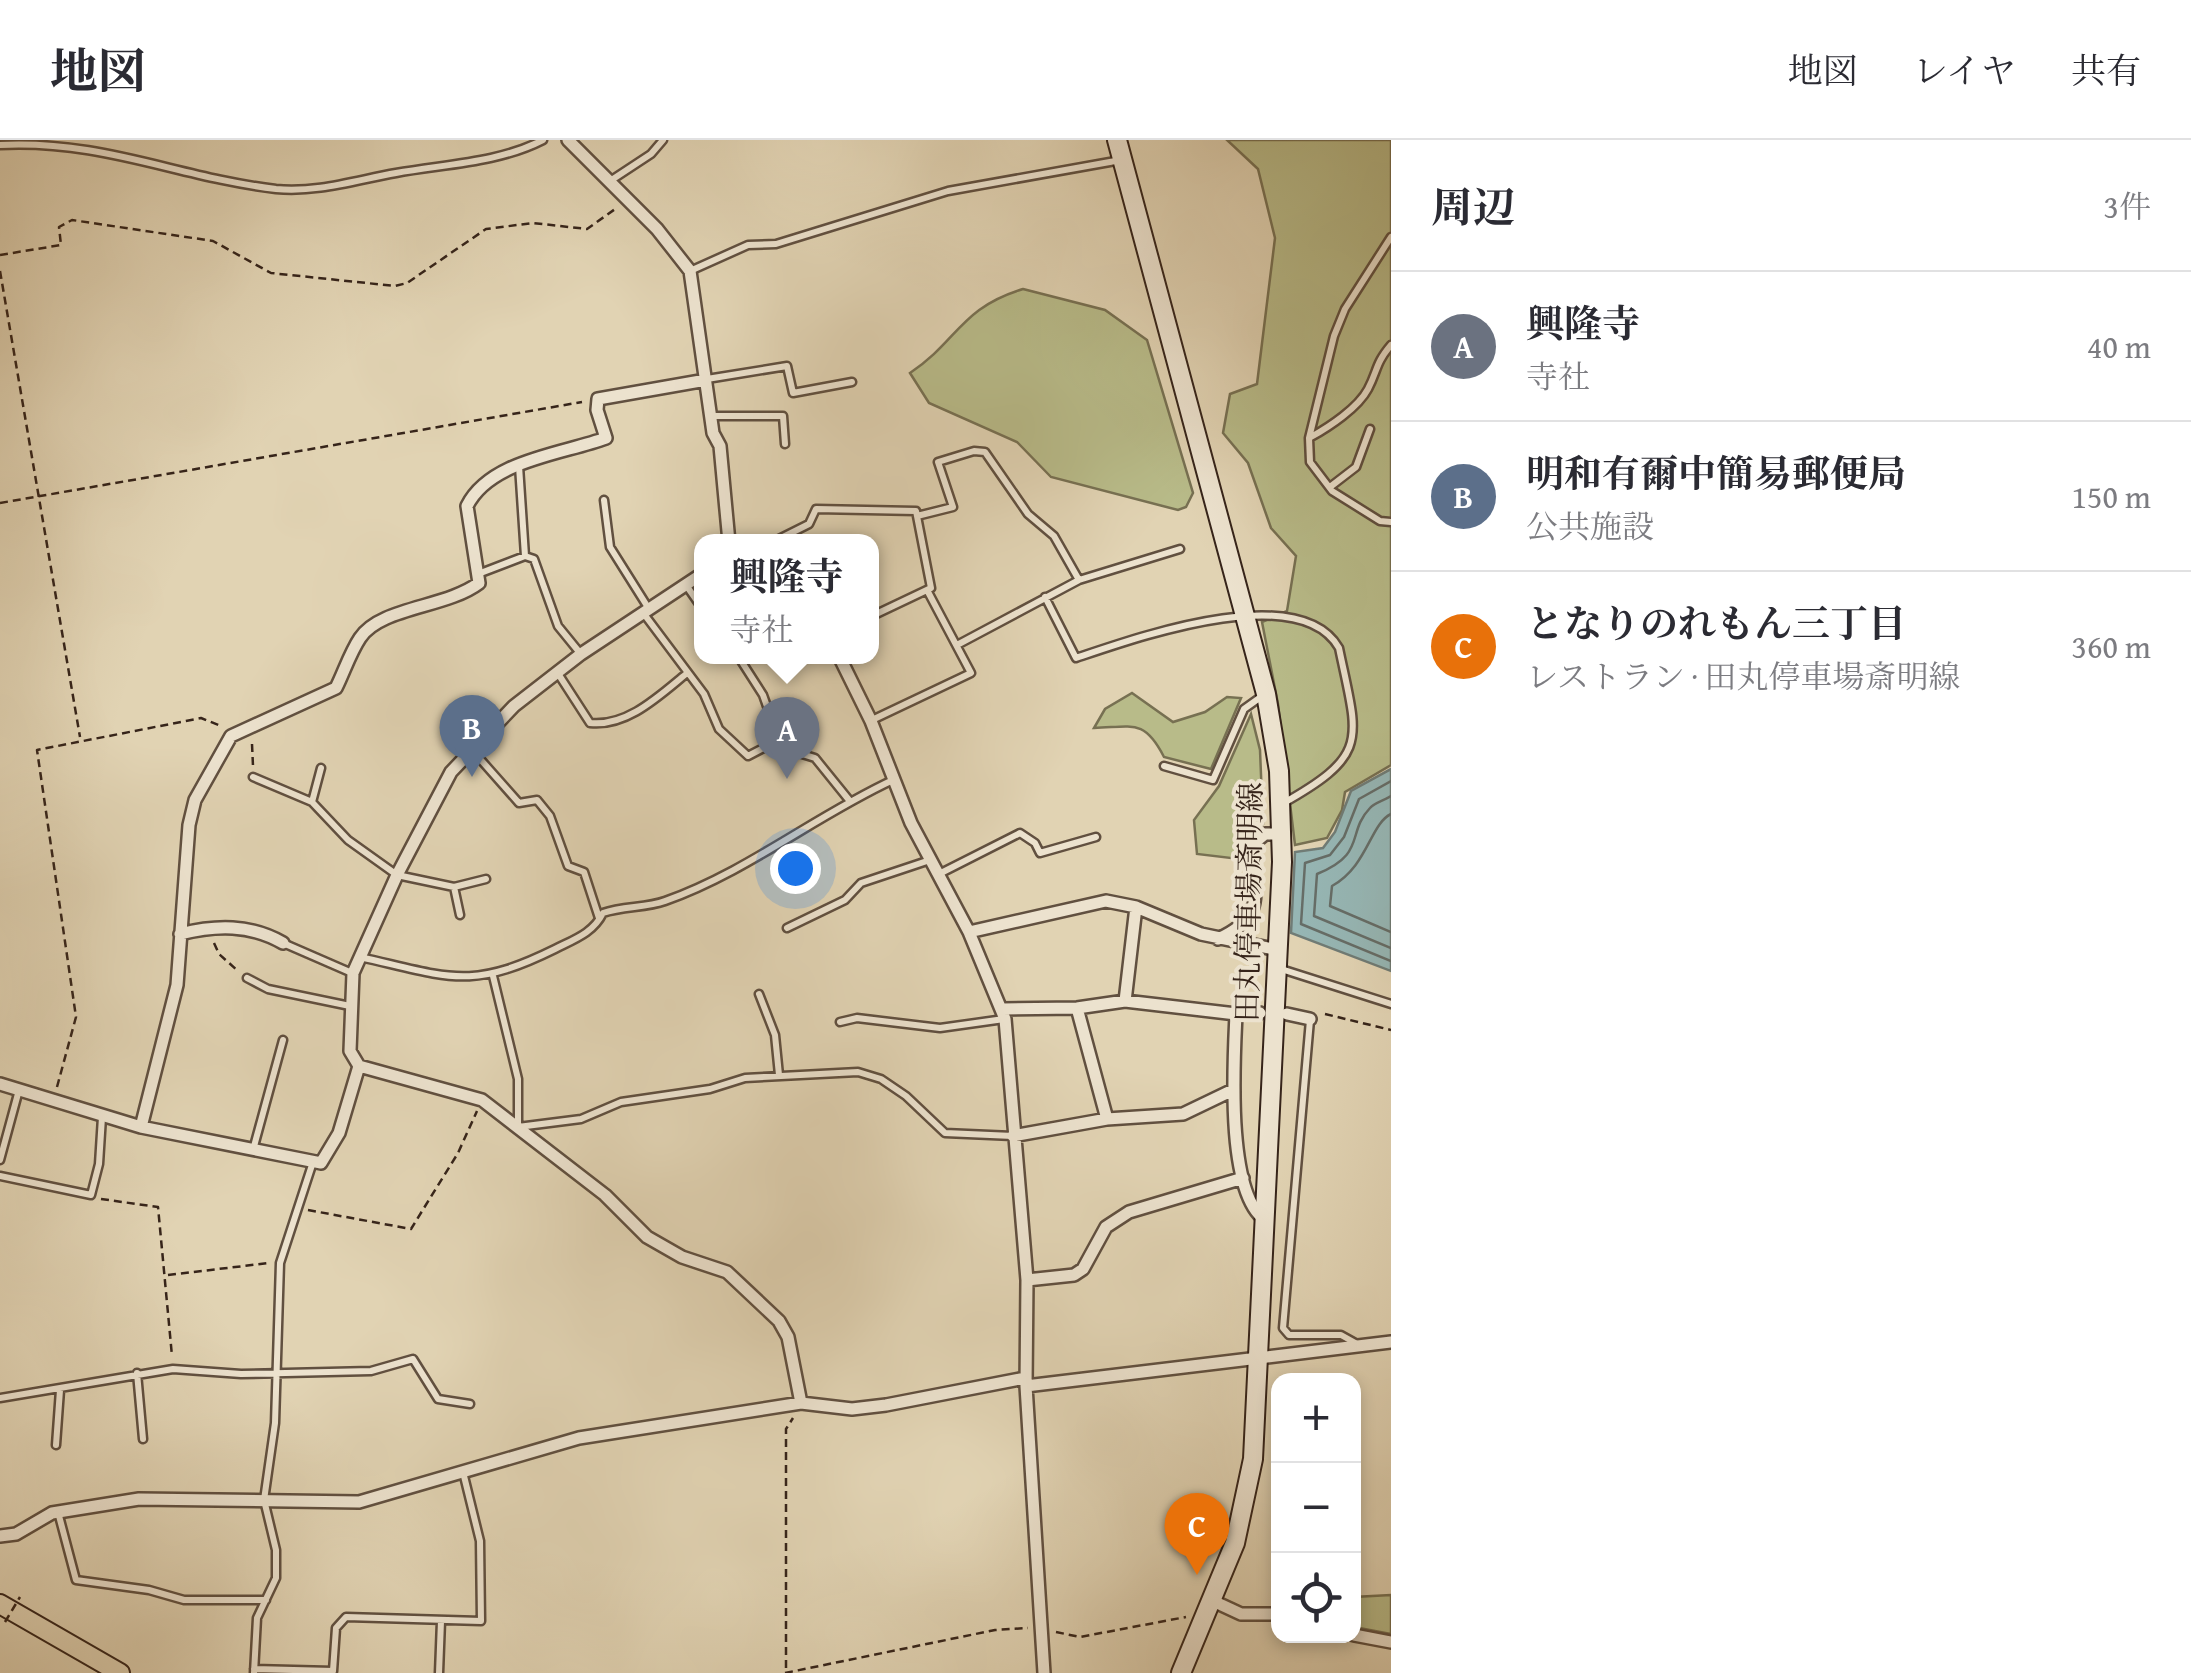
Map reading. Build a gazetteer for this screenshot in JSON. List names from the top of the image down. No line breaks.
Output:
{"streets":{"main road":["田丸停車場斎明線"]},"page":{"header":"地図","nav":["地図","レイヤ","共有"],"heading":["周辺","3件"],"list":[{"mark":"A","name":"興隆寺","note":"寺社","value":"40 m"},{"mark":"B","name":"明和有爾中簡易郵便局","note":"公共施設","value":"150 m"},{"mark":"C","name":"となりのれもん三丁目","note":"レストラン · 田丸停車場斎明線","value":"360 m"}],"popup":["興隆寺","寺社"],"pins":["B","A","C"],"map_buttons":["+","−"]}}
